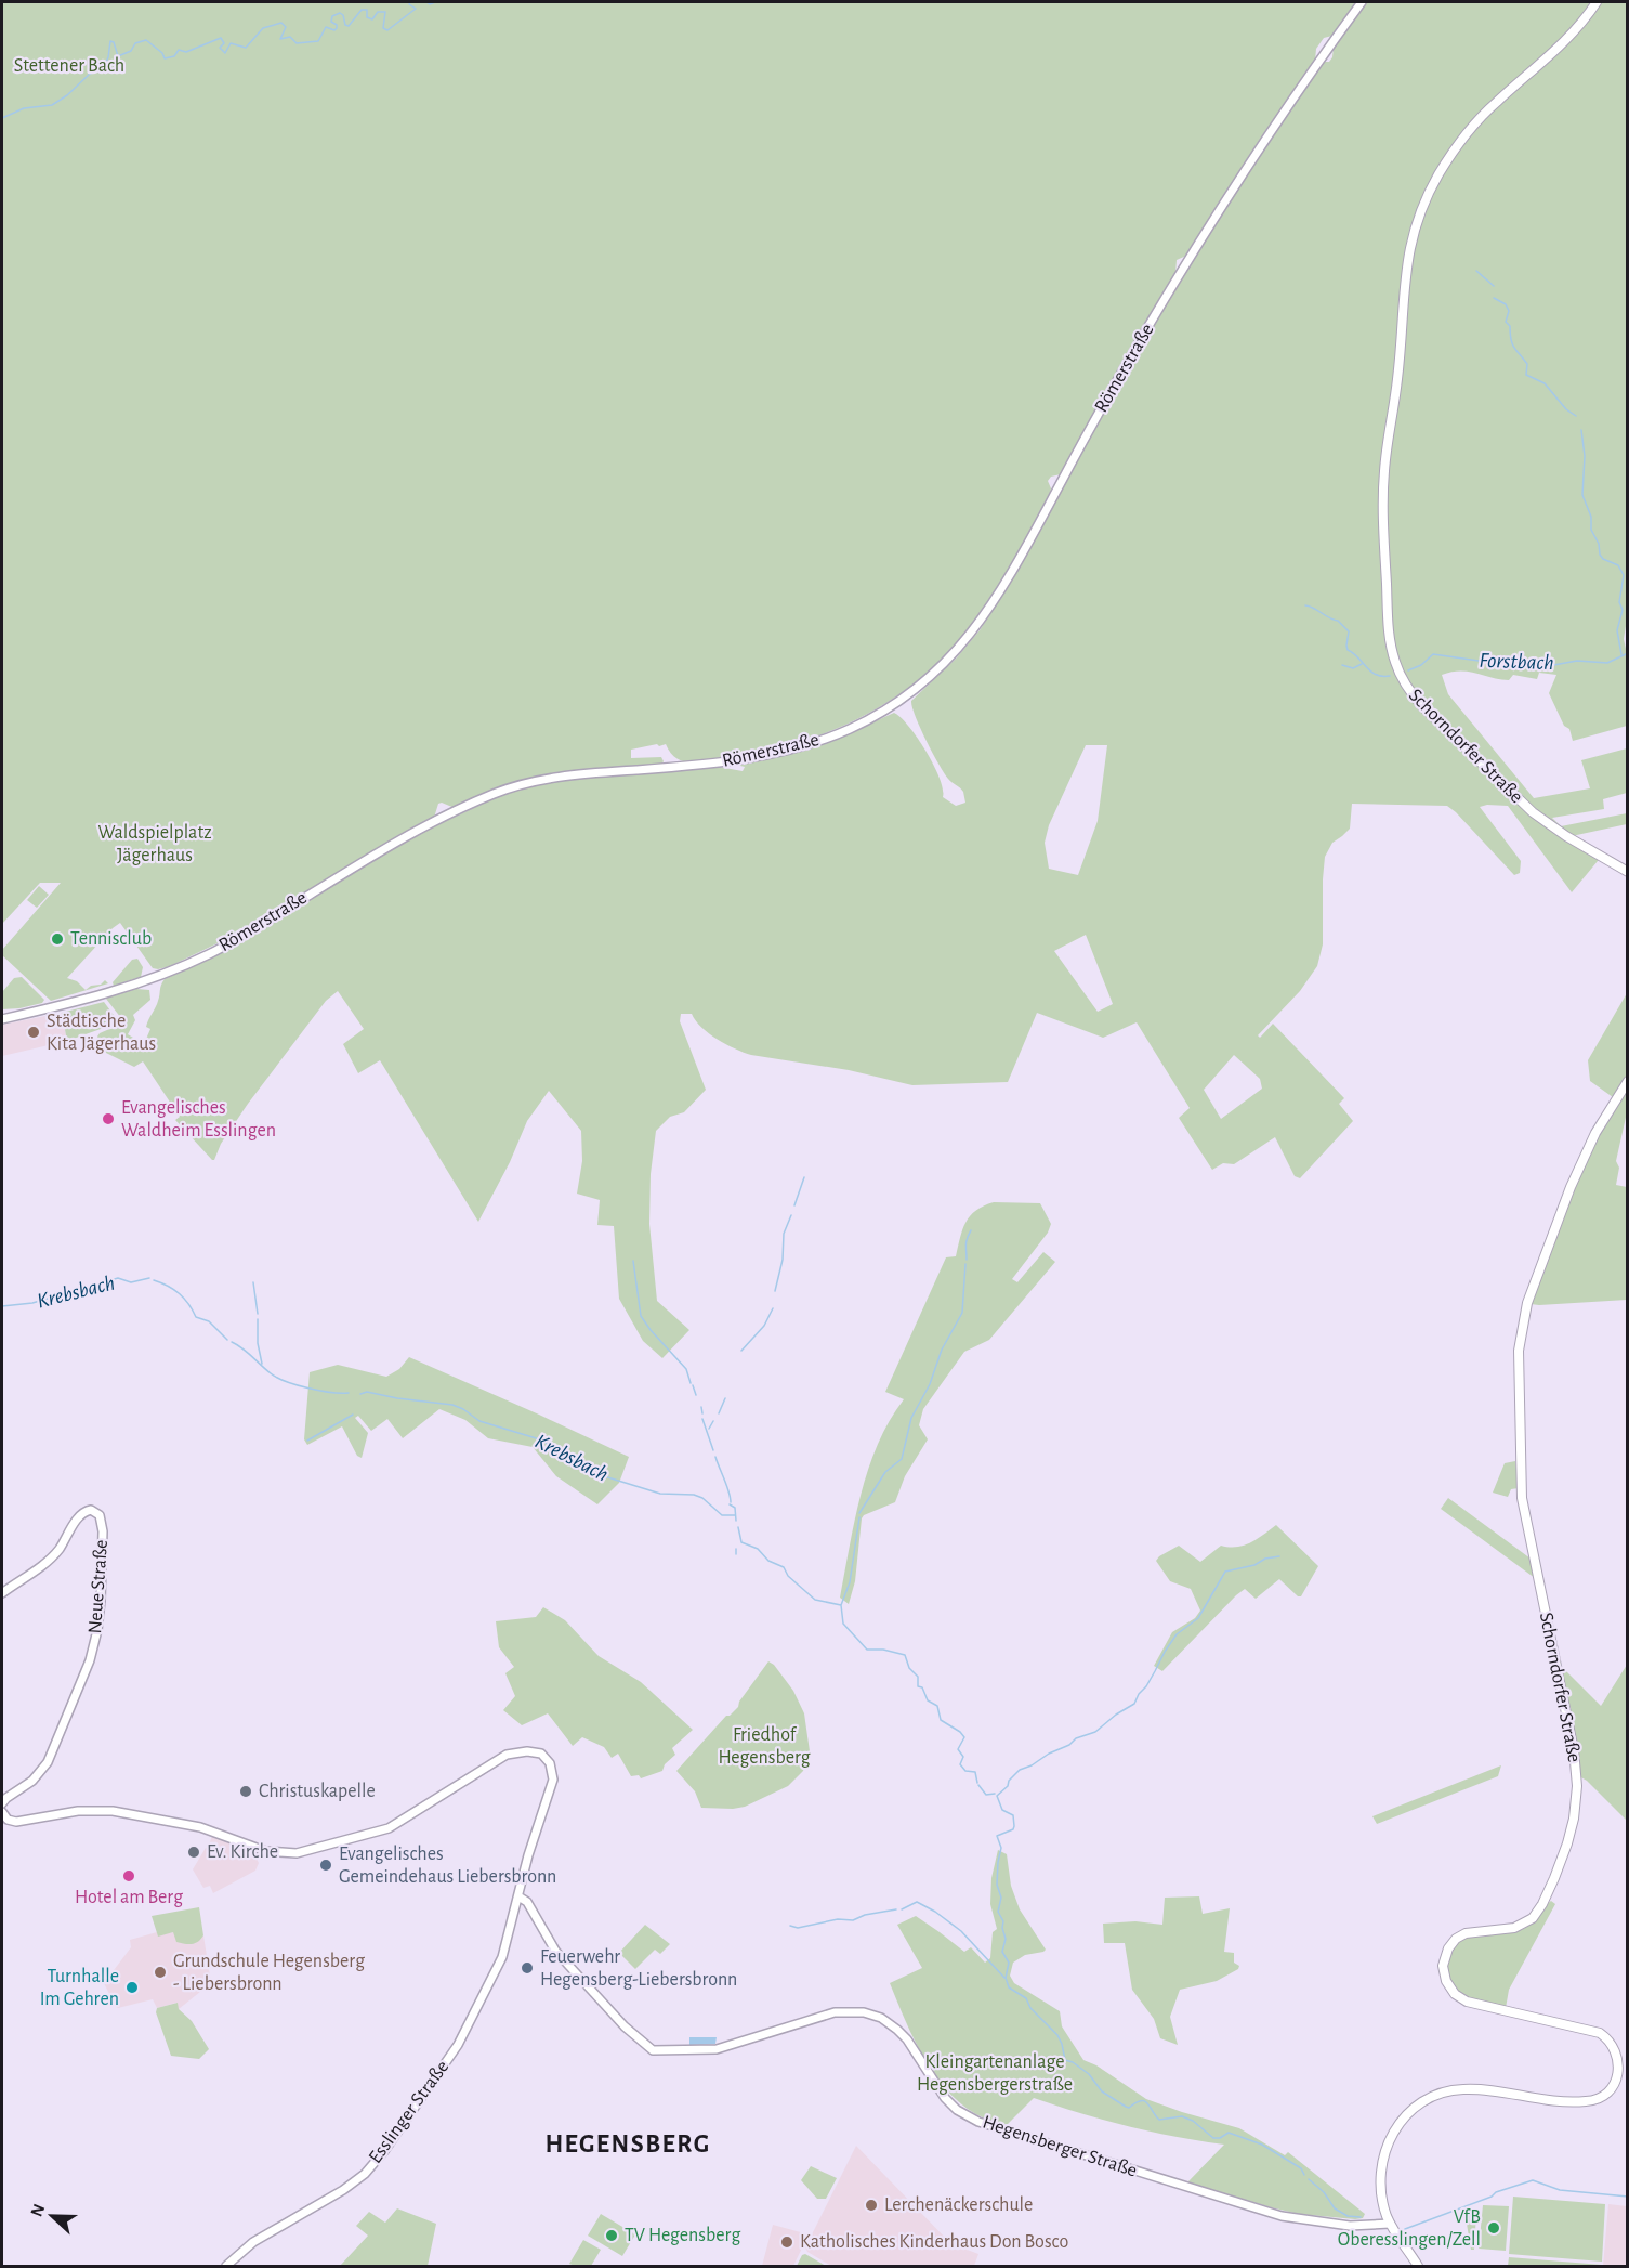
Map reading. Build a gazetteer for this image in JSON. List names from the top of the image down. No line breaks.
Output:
{"streets":{"main road":["Schorndorfer Straße"],"street":["Römerstraße","Neue Straße","Esslinger Straße","Hegensberger Straße"]},"crossings":[["Schorndorfer Straße","Hegensberger Straße"],["Esslinger Straße","Hegensberger Straße"]],"districts":["HEGENSBERG"],"water":["Forstbach","Krebsbach"],"parks":["Stettener Bach","Waldspielplatz Jägerhaus","Friedhof Hegensberg","Kleingartenanlage Hegensbergerstraße"],"places":["Tennisclub","Städtische Kita Jägerhaus","Evangelisches Waldheim Esslingen","Christuskapelle","Ev. Kirche","Evangelisches Gemeindehaus Liebersbronn","Hotel am Berg","Feuerwehr Hegensberg-Liebersbronn","Grundschule Hegensberg - Liebersbronn","Turnhalle Im Gehren","Lerchenäckerschule","VfB Oberesslingen/Zell","TV Hegensberg","Katholisches Kinderhaus Don Bosco"],"north":"left"}
